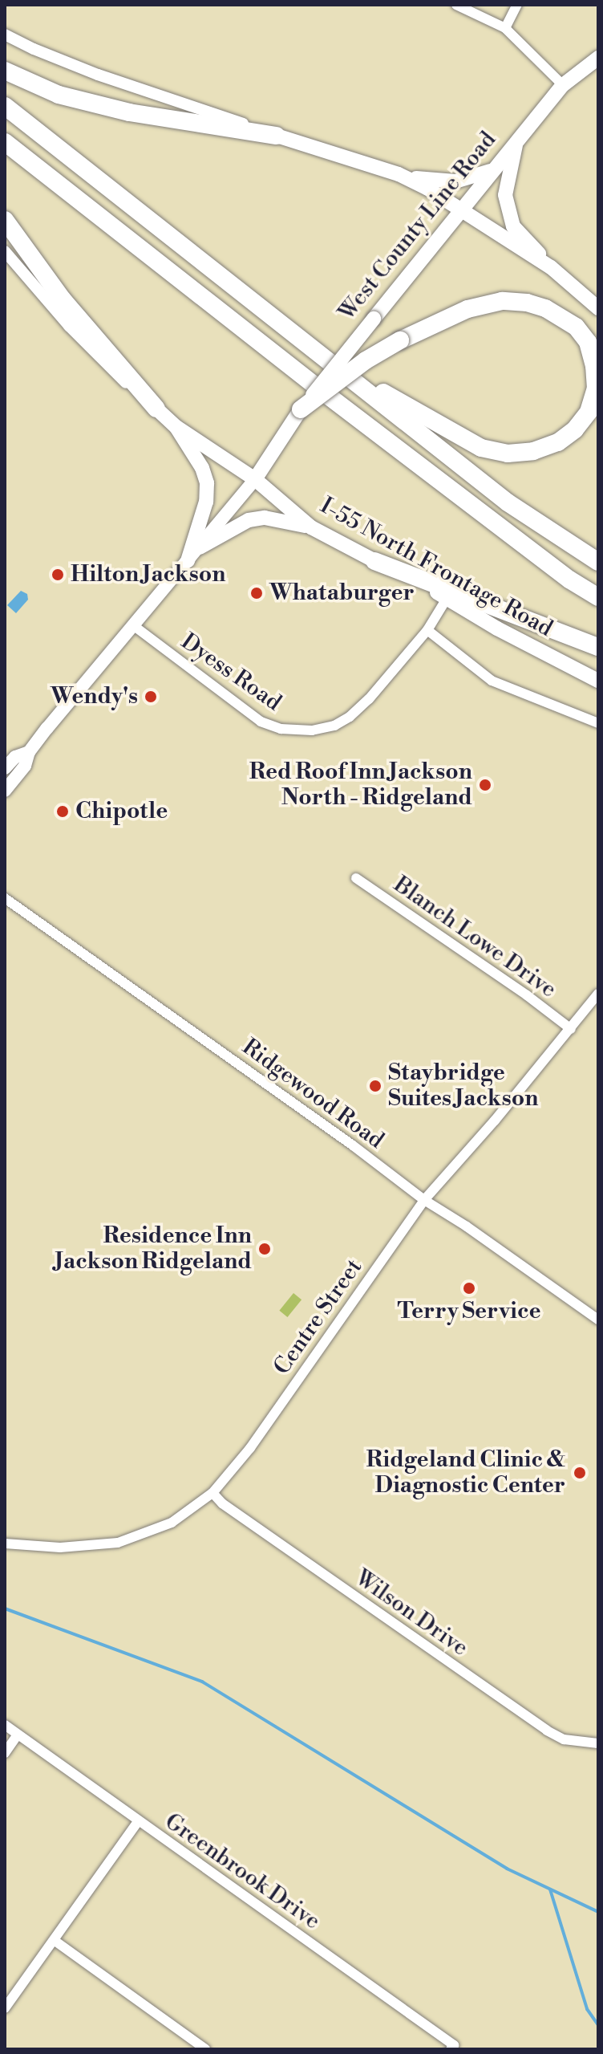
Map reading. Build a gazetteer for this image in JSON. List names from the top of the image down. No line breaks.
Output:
{"streets":{"main road":["West County Line Road","I-55 North Frontage Road"],"street":["Dyess Road","Blanch Lowe Drive","Ridgewood Road","Centre Street","Wilson Drive","Greenbrook Drive"]},"crossings":[["West County Line Road","I-55 North Frontage Road"],["I-55 North Frontage Road","Dyess Road"],["Blanch Lowe Drive","Centre Street"],["Ridgewood Road","Centre Street"],["Centre Street","Wilson Drive"]],"places":["Hilton Jackson","Whataburger","Wendy's","Red Roof Inn Jackson North - Ridgeland","Chipotle","Staybridge Suites Jackson","Residence Inn Jackson Ridgeland","Terry Service","Ridgeland Clinic & Diagnostic Center"]}
